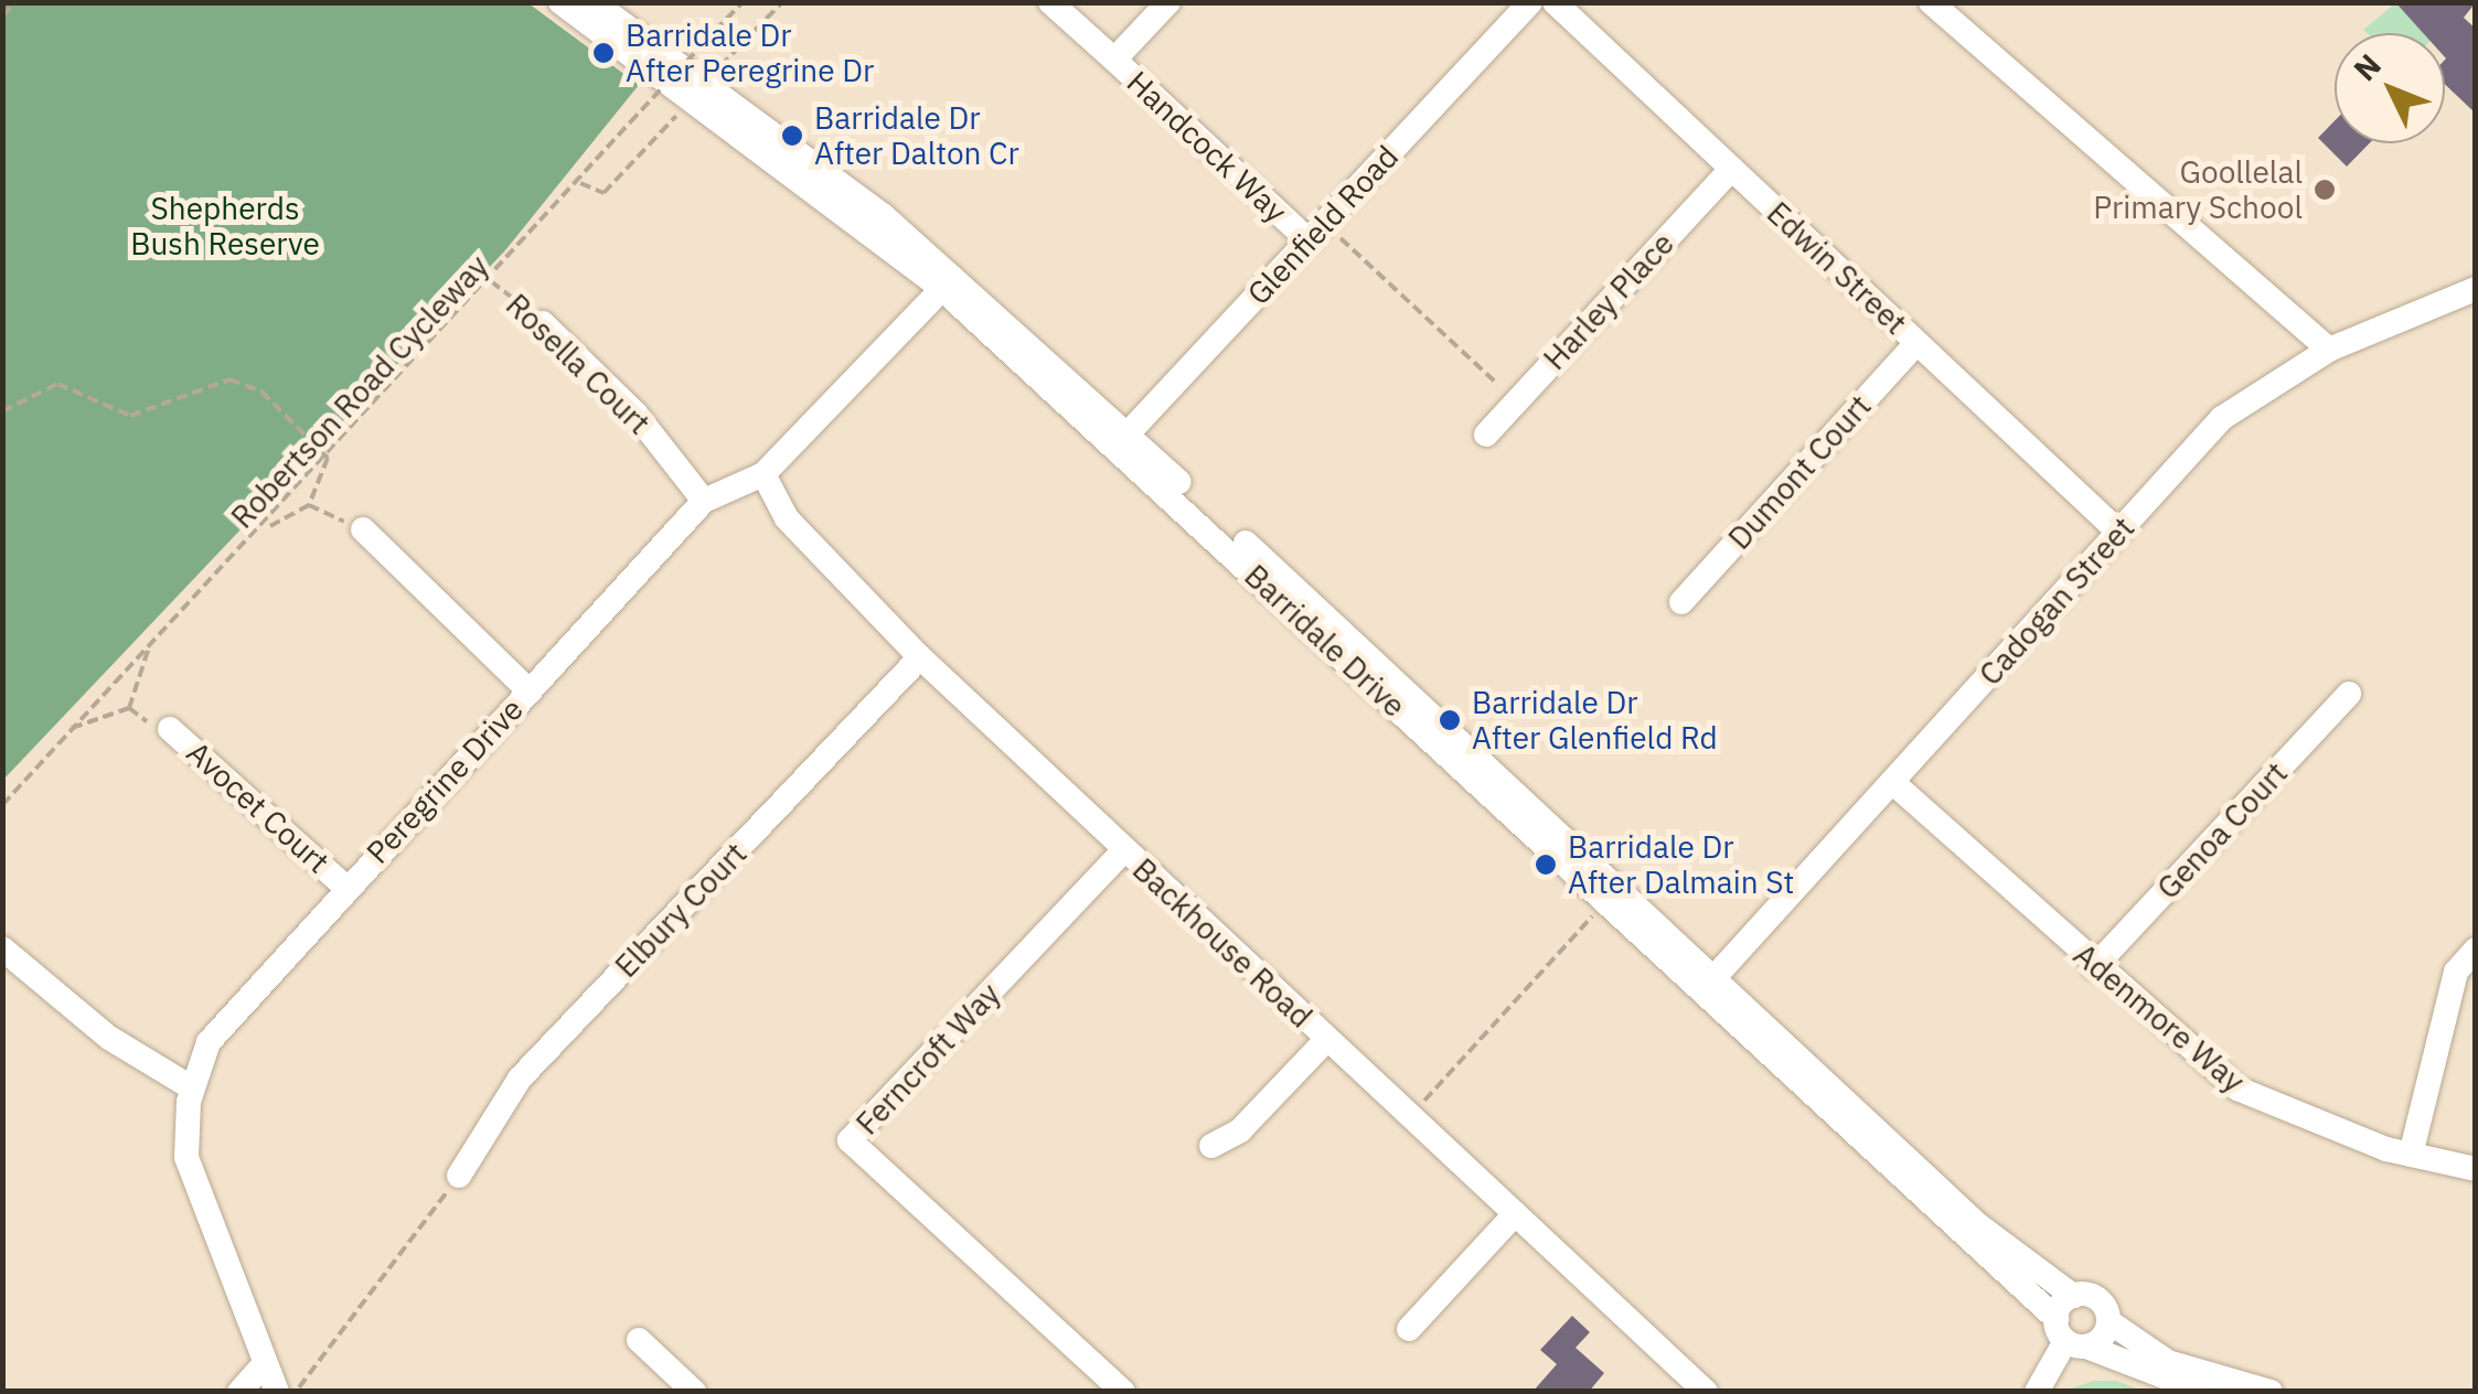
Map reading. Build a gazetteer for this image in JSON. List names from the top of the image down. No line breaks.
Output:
{"streets":{"street":["Handcock Way","Glenfield Road","Edwin Street","Harley Place","Rosella Court","Dumont Court","Cadogan Street","Barridale Drive","Peregrine Drive","Avocet Court","Genoa Court","Elbury Court","Backhouse Road","Adenmore Way","Ferncroft Way"],"path":["Robertson Road Cycleway"]},"crossings":[["Handcock Way","Glenfield Road"],["Glenfield Road","Barridale Drive"],["Edwin Street","Harley Place"],["Edwin Street","Dumont Court"],["Edwin Street","Cadogan Street"],["Rosella Court","Robertson Road Cycleway"],["Rosella Court","Peregrine Drive"],["Cadogan Street","Barridale Drive"],["Cadogan Street","Adenmore Way"],["Barridale Drive","Peregrine Drive"],["Peregrine Drive","Avocet Court"],["Peregrine Drive","Backhouse Road"],["Genoa Court","Adenmore Way"],["Elbury Court","Backhouse Road"],["Backhouse Road","Ferncroft Way"]],"parks":["Shepherds Bush Reserve"],"places":["Barridale Dr After Peregrine Dr","Barridale Dr After Dalton Cr","Goollelal Primary School","Barridale Dr After Glenfield Rd","Barridale Dr After Dalmain St"],"north":"top left"}
